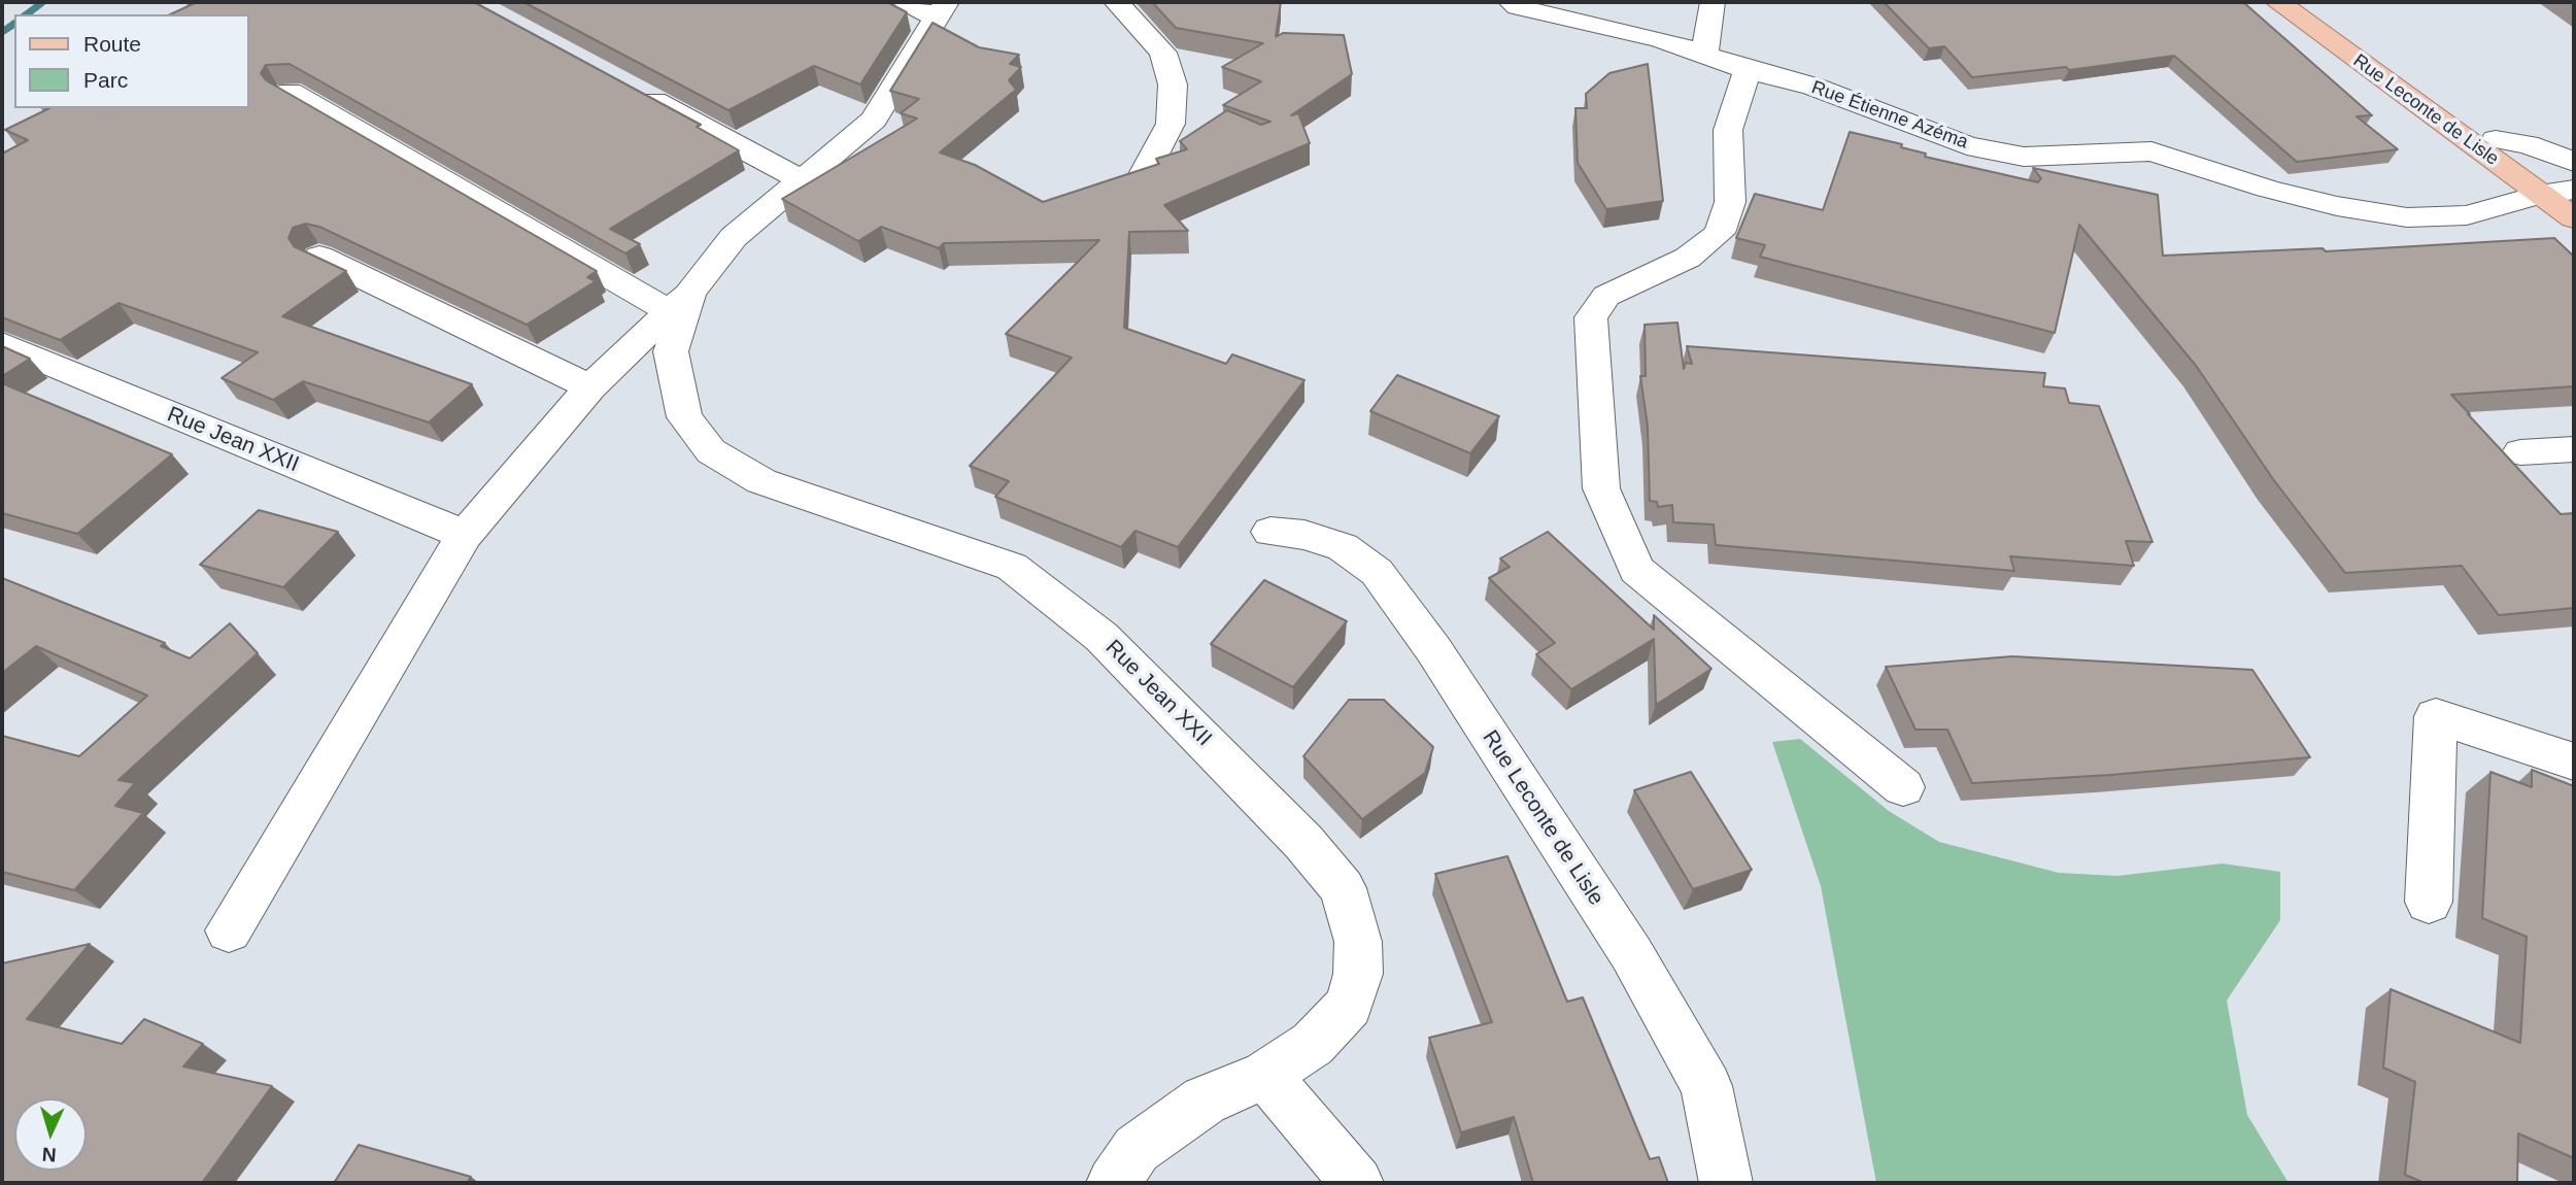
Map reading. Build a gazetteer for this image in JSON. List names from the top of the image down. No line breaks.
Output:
{"streets":{"main road":["Rue Leconte de Lisle"],"street":["Rue Étienne Azéma","Rue Jean XXII"]},"crossings":[["Rue Leconte de Lisle","Rue Étienne Azéma"]],"legend":["Route","Parc"],"north":"bottom"}
